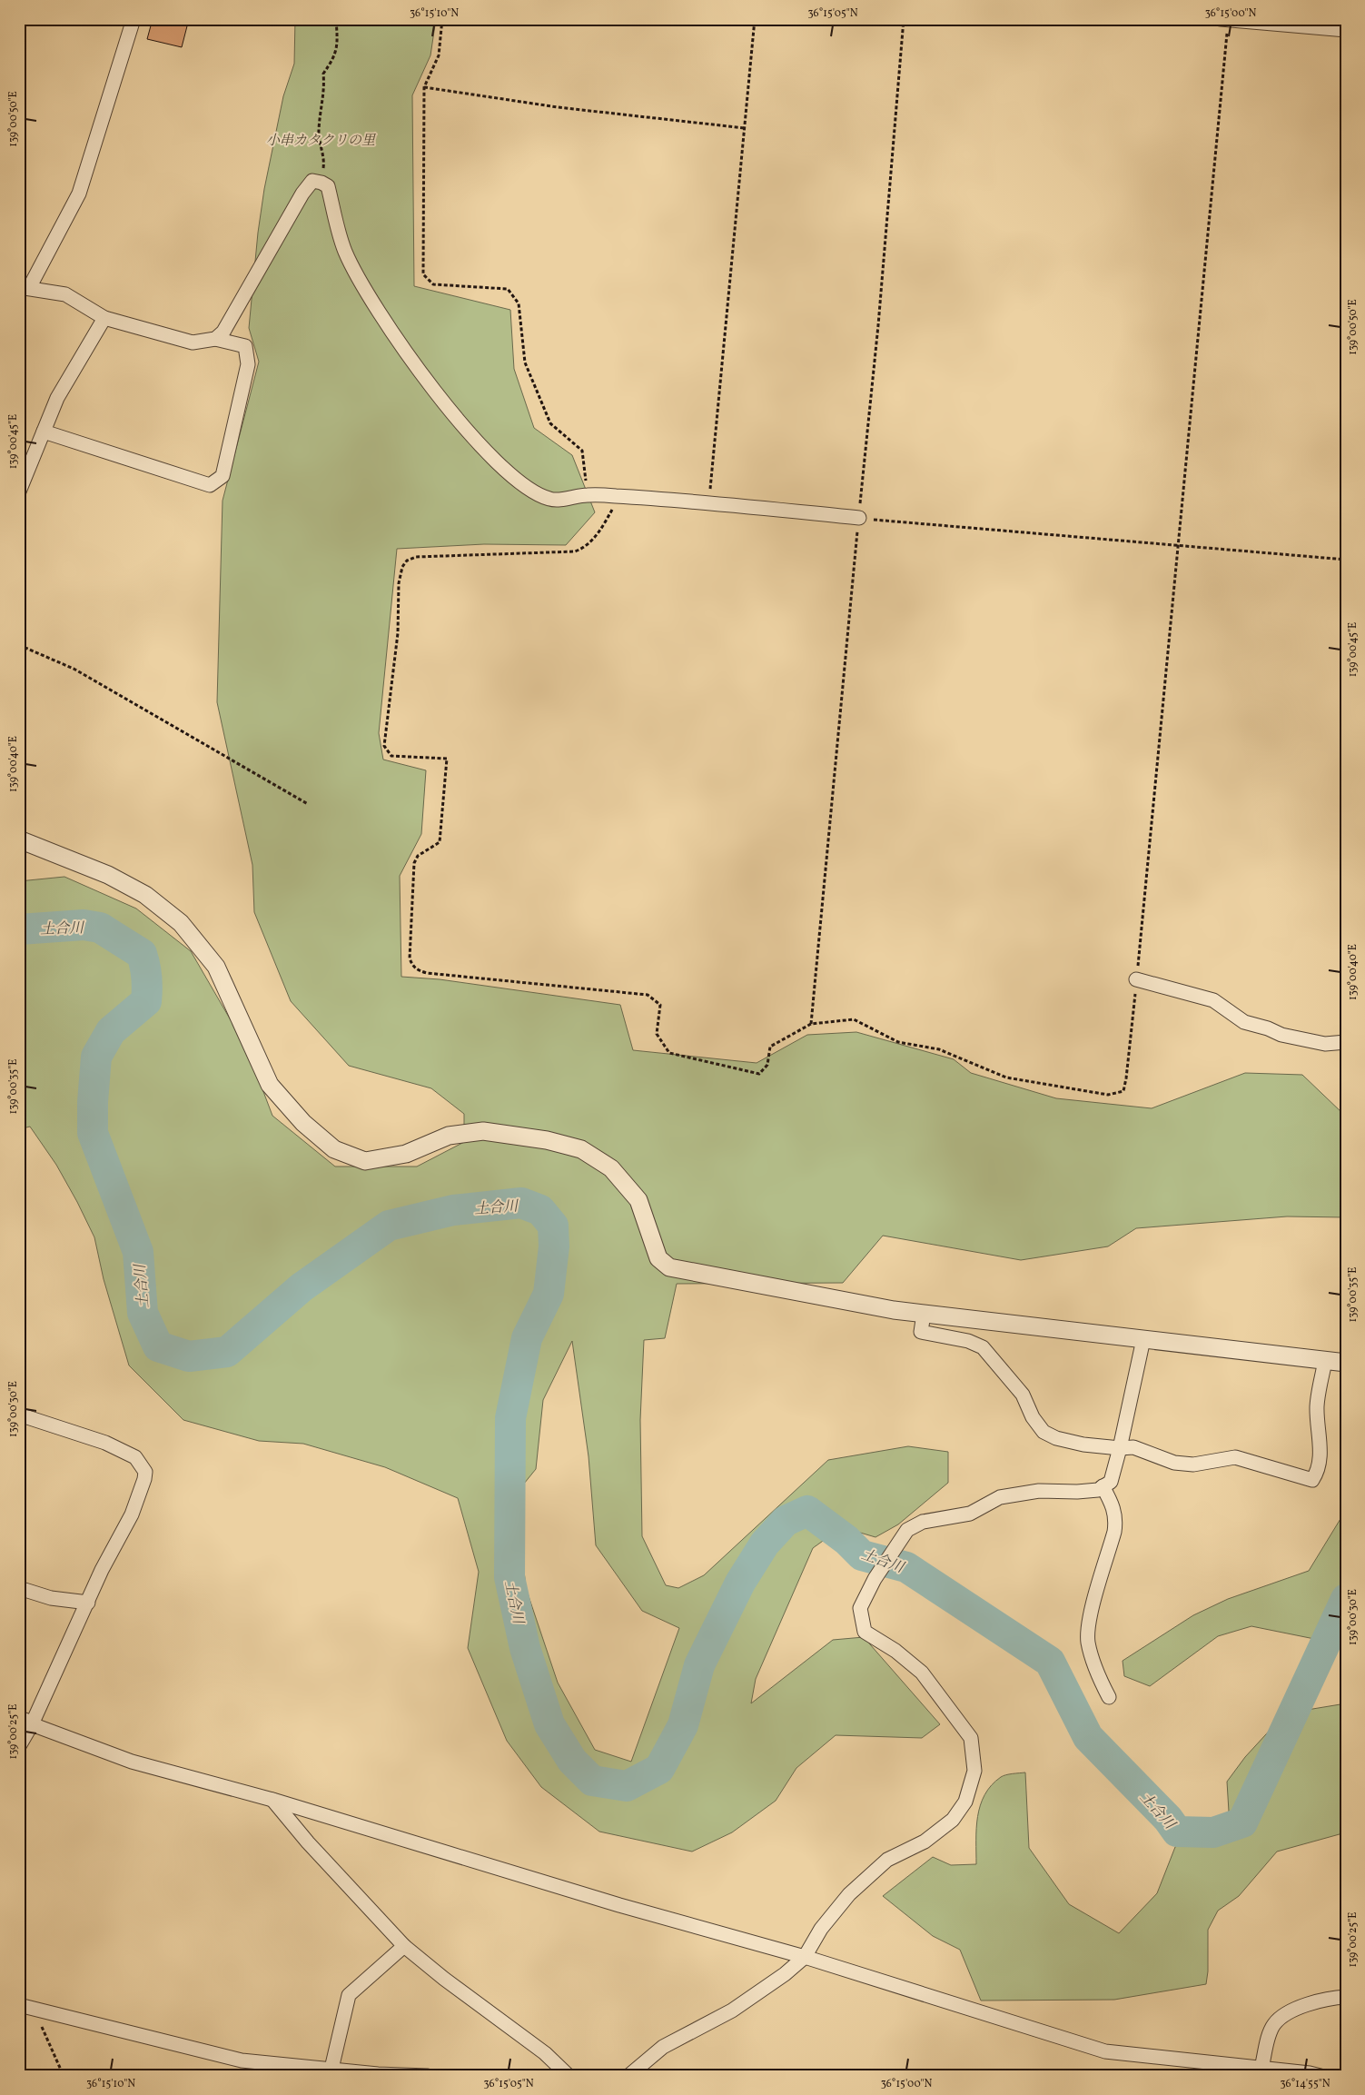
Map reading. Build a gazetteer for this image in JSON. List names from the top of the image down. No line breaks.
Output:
{"water":["土合川"],"parks":["小串カタクリの里"],"coordinates":["36°15'10\"N","36°15'05\"N","36°15'00\"N","139°00'50\"E","139°00'45\"E","139°00'40\"E","139°00'35\"E","139°00'30\"E","139°00'25\"E","36°14'55\"N"]}
